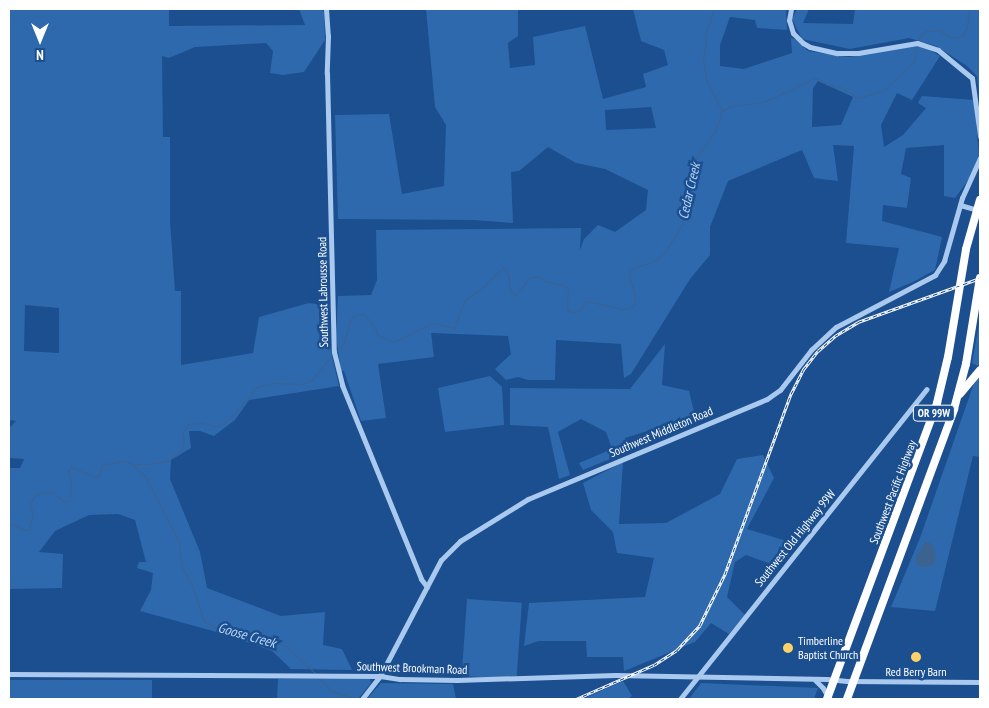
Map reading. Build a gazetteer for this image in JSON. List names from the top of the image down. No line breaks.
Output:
{"streets":{"highway":["OR 99W","Southwest Pacific Highway"],"street":["Southwest Labrousse Road","Southwest Middleton Road","Southwest Old Highway 99W","Southwest Brookman Road"]},"crossings":[["Southwest Labrousse Road","Southwest Middleton Road"],["OR 99W","Southwest Brookman Road"],["Southwest Middleton Road","Southwest Brookman Road"],["Southwest Pacific Highway","Southwest Brookman Road"],["Southwest Old Highway 99W","Southwest Brookman Road"]],"water":["Cedar Creek","Goose Creek"],"places":["Timberline Baptist Church","Red Berry Barn"],"north":"bottom"}
